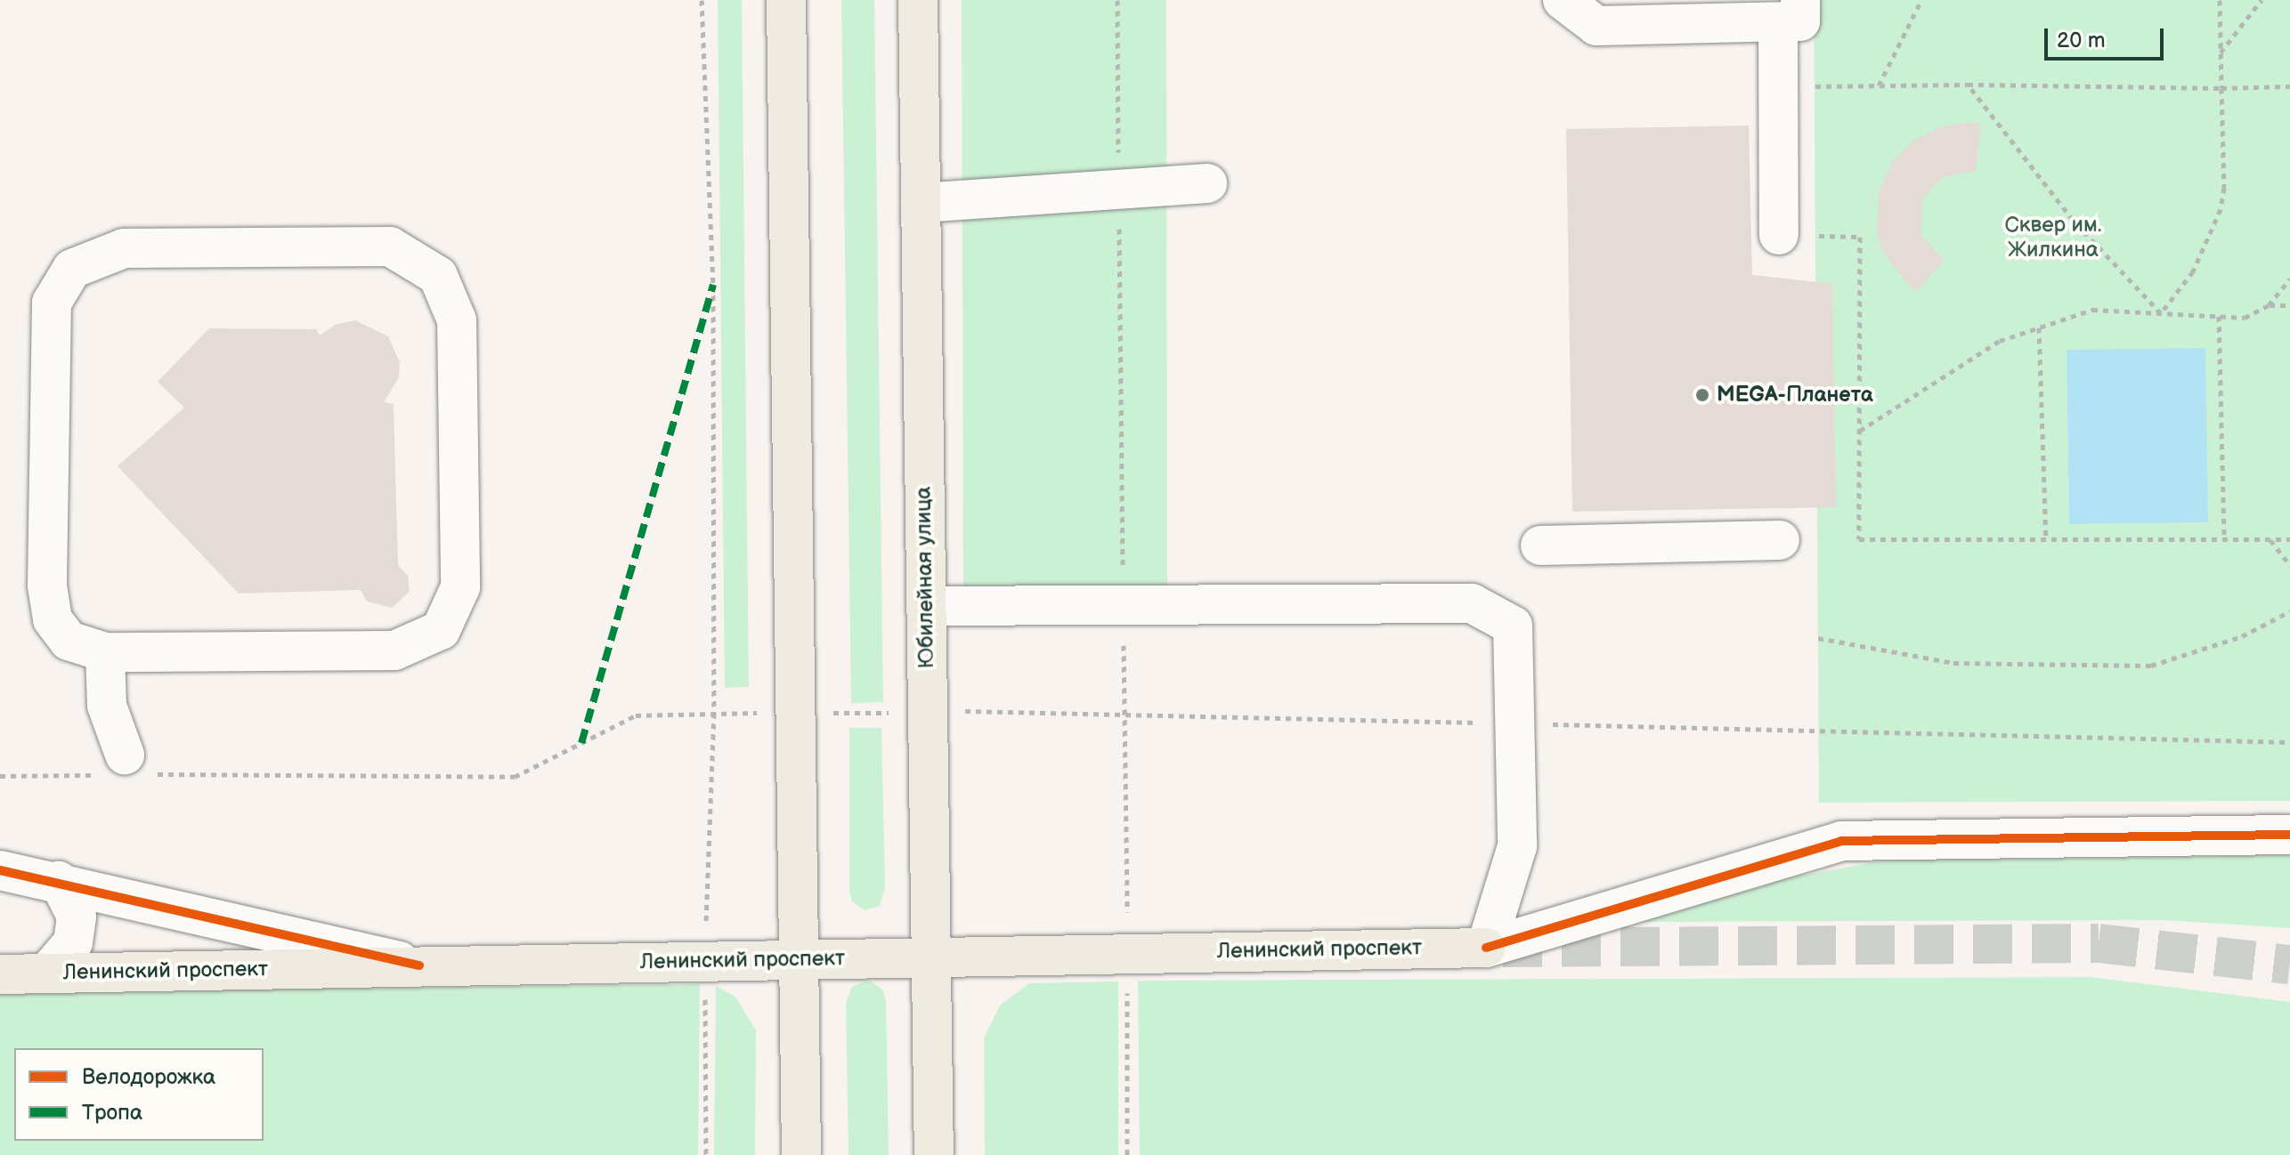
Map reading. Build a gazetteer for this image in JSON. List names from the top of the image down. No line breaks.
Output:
{"streets":{"main road":["Юбилейная улица","Ленинский проспект"]},"crossings":[["Юбилейная улица","Ленинский проспект"]],"parks":["Сквер им. Жилкина"],"places":["MEGA-Планета"],"legend":["Велодорожка","Тропа"],"scale_bar":"20 m"}
